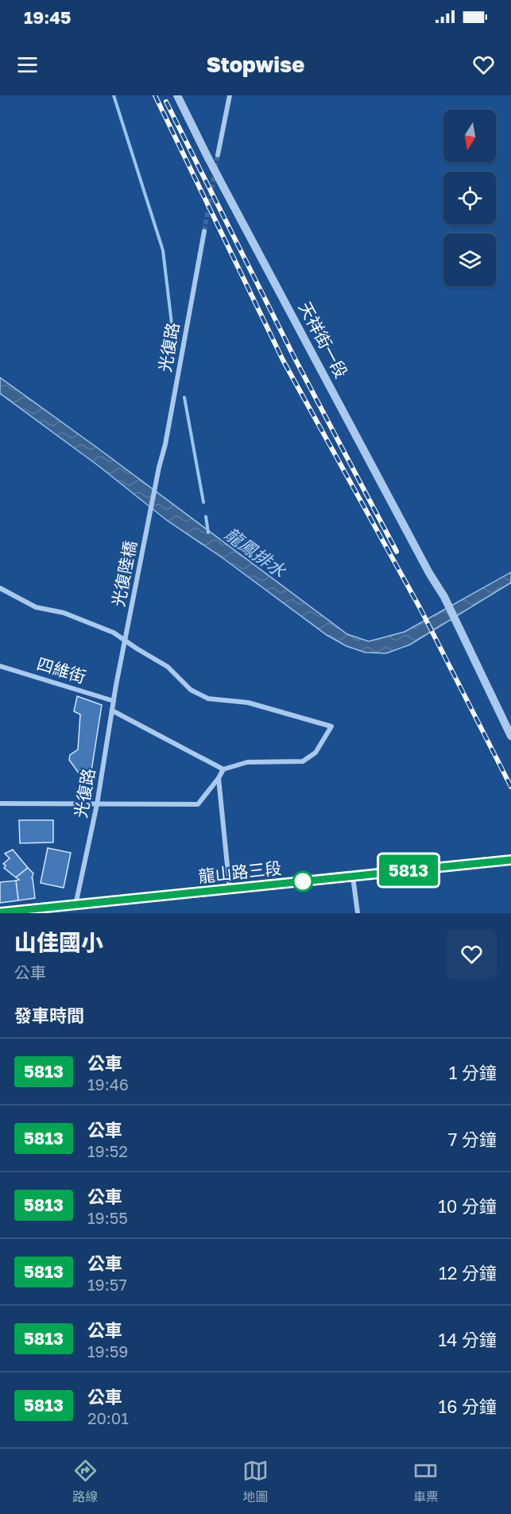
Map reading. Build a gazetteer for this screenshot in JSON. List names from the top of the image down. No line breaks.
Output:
{"streets":{"street":["天祥街一段","光復路","光復陸橋","四維街","龍山路三段"]},"crossings":[["光復路","光復陸橋"],["光復路","四維街"],["光復路","龍山路三段"]],"water":["龍鳳排水"],"lines":["bus line 5813"],"north":"bottom","page":{"status":"19:45","header":"Stopwise","on_map":"5813","heading":[["山佳國小","公車"],"發車時間"],"list":[{"mark":"5813","name":"公車","note":"19:46","value":"1 分鐘"},{"mark":"5813","name":"公車","note":"19:52","value":"7 分鐘"},{"mark":"5813","name":"公車","note":"19:55","value":"10 分鐘"},{"mark":"5813","name":"公車","note":"19:57","value":"12 分鐘"},{"mark":"5813","name":"公車","note":"19:59","value":"14 分鐘"},{"mark":"5813","name":"公車","note":"20:01","value":"16 分鐘"}],"tabs":["路線","地圖","車票"]}}
